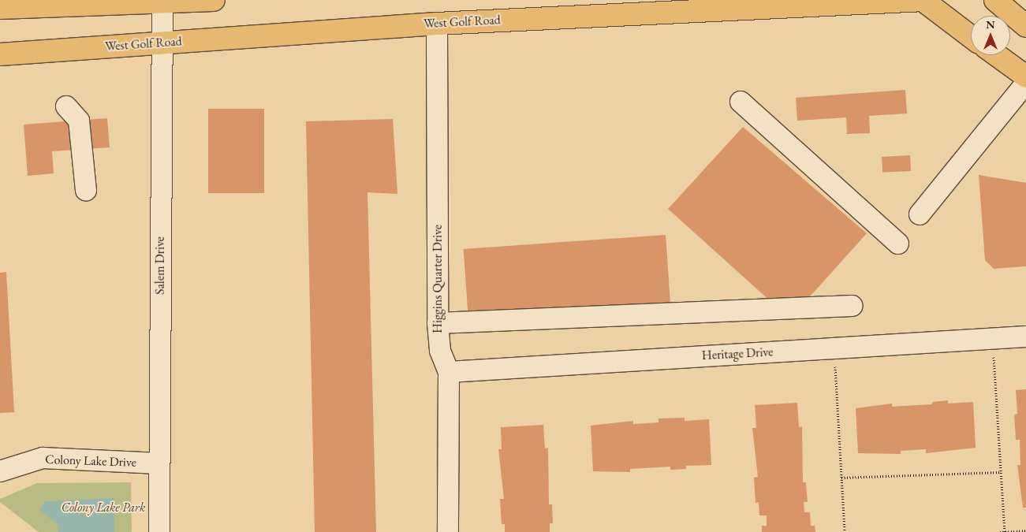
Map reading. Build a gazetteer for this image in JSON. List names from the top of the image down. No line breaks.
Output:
{"streets":{"main road":["West Golf Road"],"street":["Salem Drive","Higgins Quarter Drive","Heritage Drive","Colony Lake Drive"]},"crossings":[["West Golf Road","Salem Drive"],["West Golf Road","Higgins Quarter Drive"],["Salem Drive","Colony Lake Drive"],["Higgins Quarter Drive","Heritage Drive"]],"parks":["Colony Lake Park"],"north":"top"}
